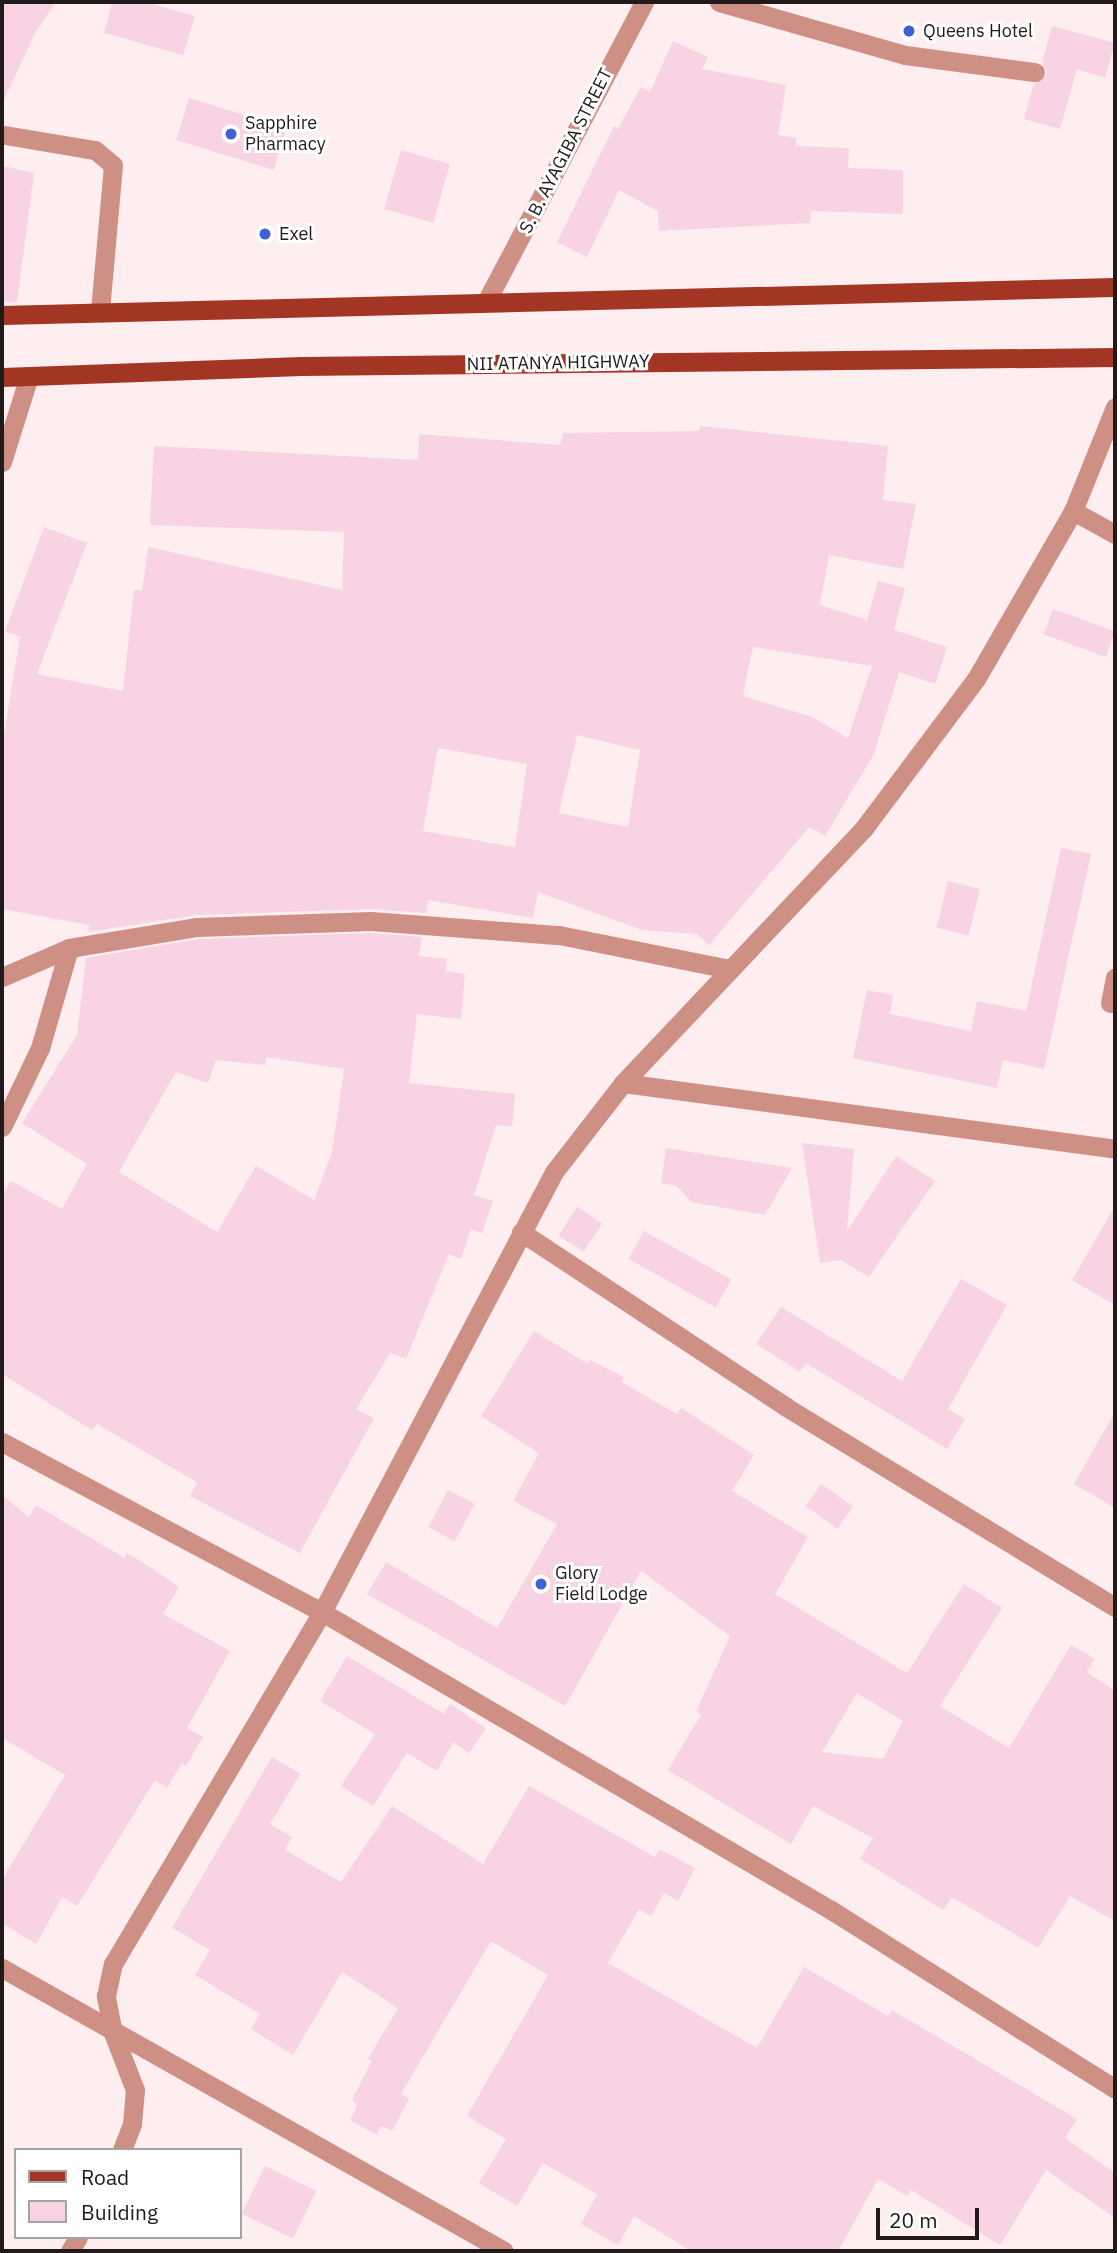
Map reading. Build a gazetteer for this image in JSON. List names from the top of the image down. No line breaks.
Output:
{"streets":{"main road":["NII ATANYA HIGHWAY"],"street":["S. B. AYAGIBA STREET"]},"places":["Queens Hotel","Sapphire Pharmacy","Exel","Glory Field Lodge"],"legend":["Road","Building"],"scale_bar":"20 m"}
